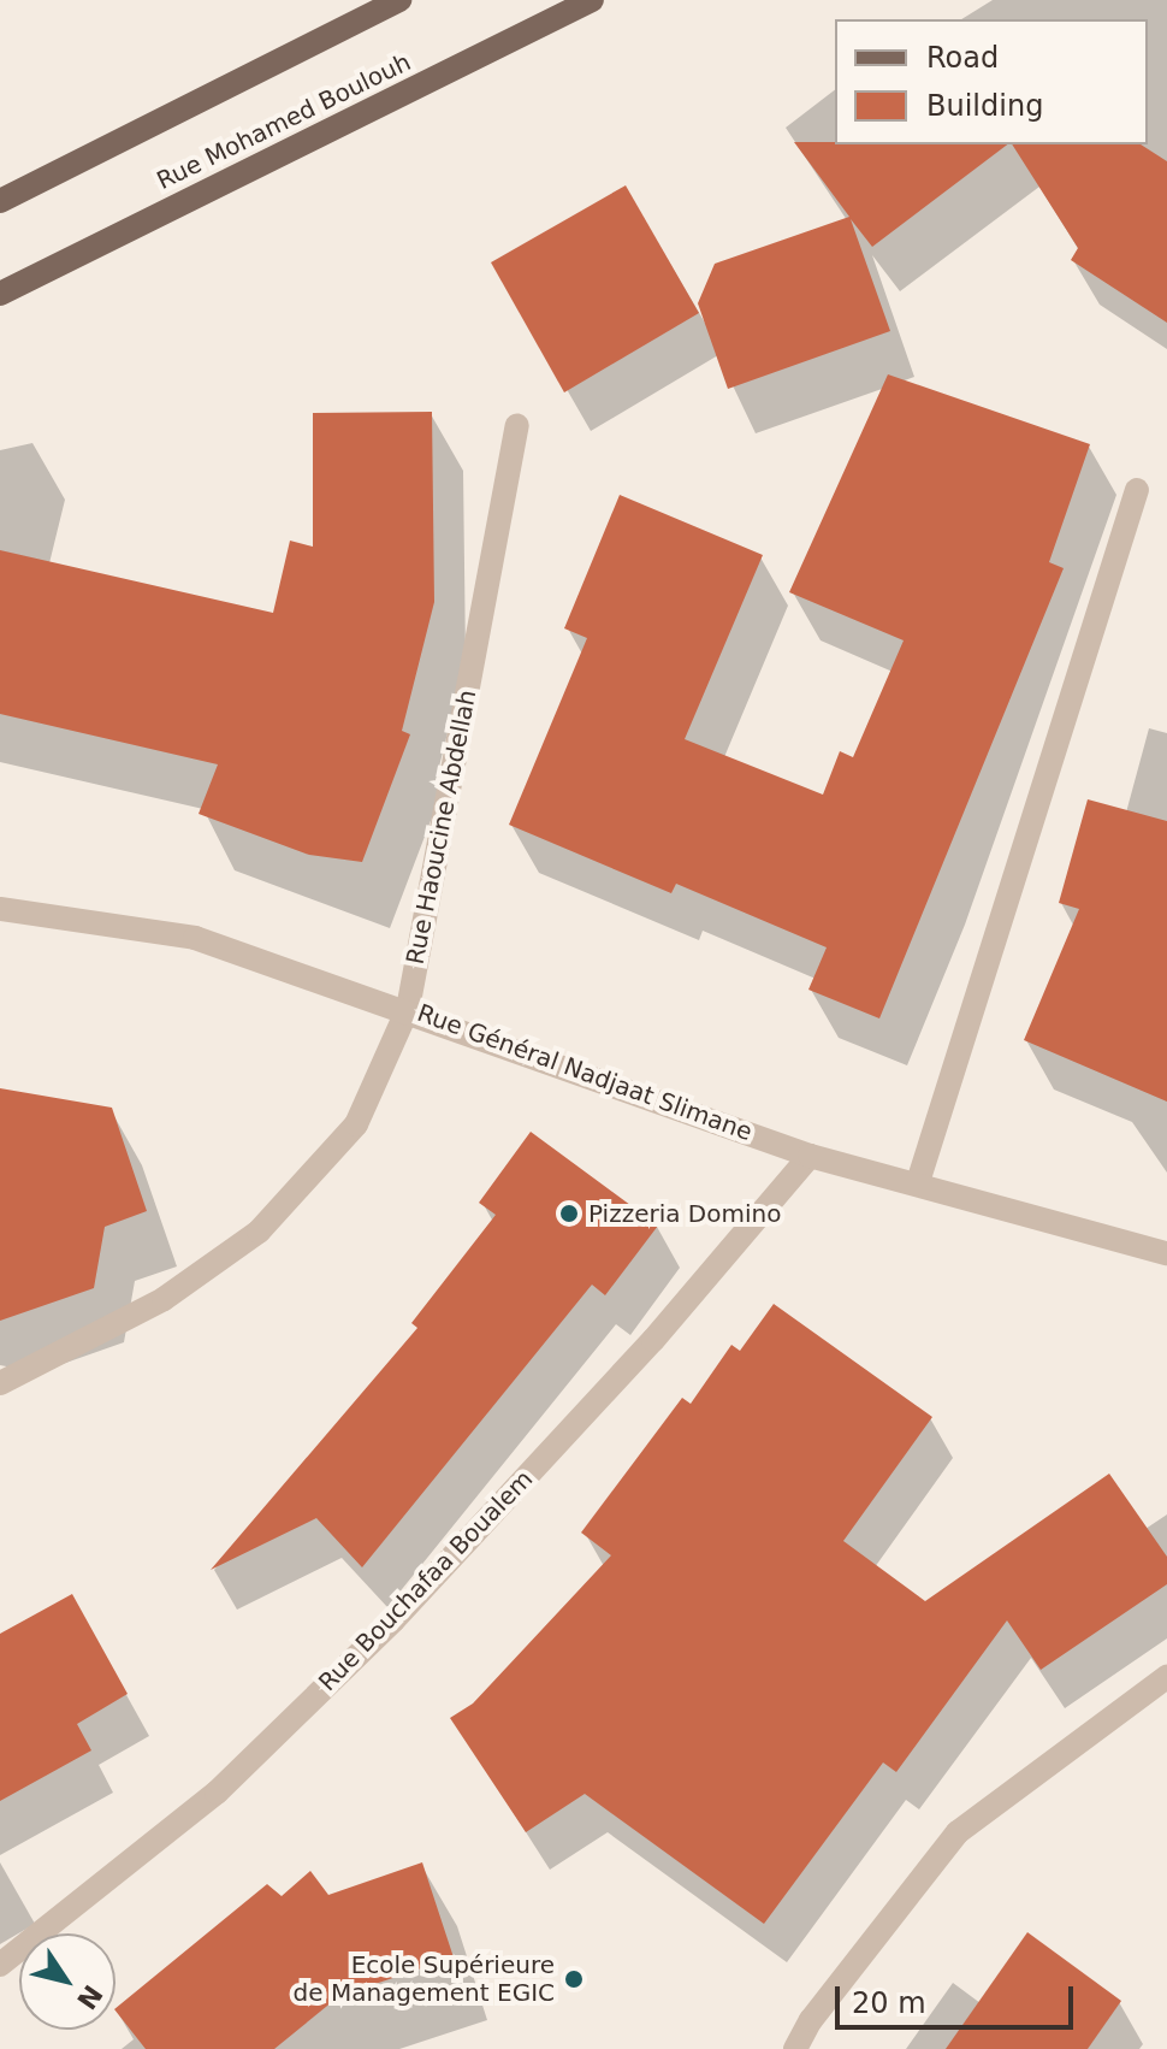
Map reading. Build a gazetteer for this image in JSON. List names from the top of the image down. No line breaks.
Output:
{"streets":{"main road":["Rue Mohamed Boulouh"],"street":["Rue Haoucine Abdellah","Rue Général Nadjaat Slimane","Rue Bouchafaa Boualem"]},"crossings":[["Rue Haoucine Abdellah","Rue Général Nadjaat Slimane"],["Rue Général Nadjaat Slimane","Rue Bouchafaa Boualem"]],"places":["Pizzeria Domino","Ecole Supérieure de Management EGIC"],"legend":["Road","Building"],"scale_bar":"20 m","north":"bottom right"}
